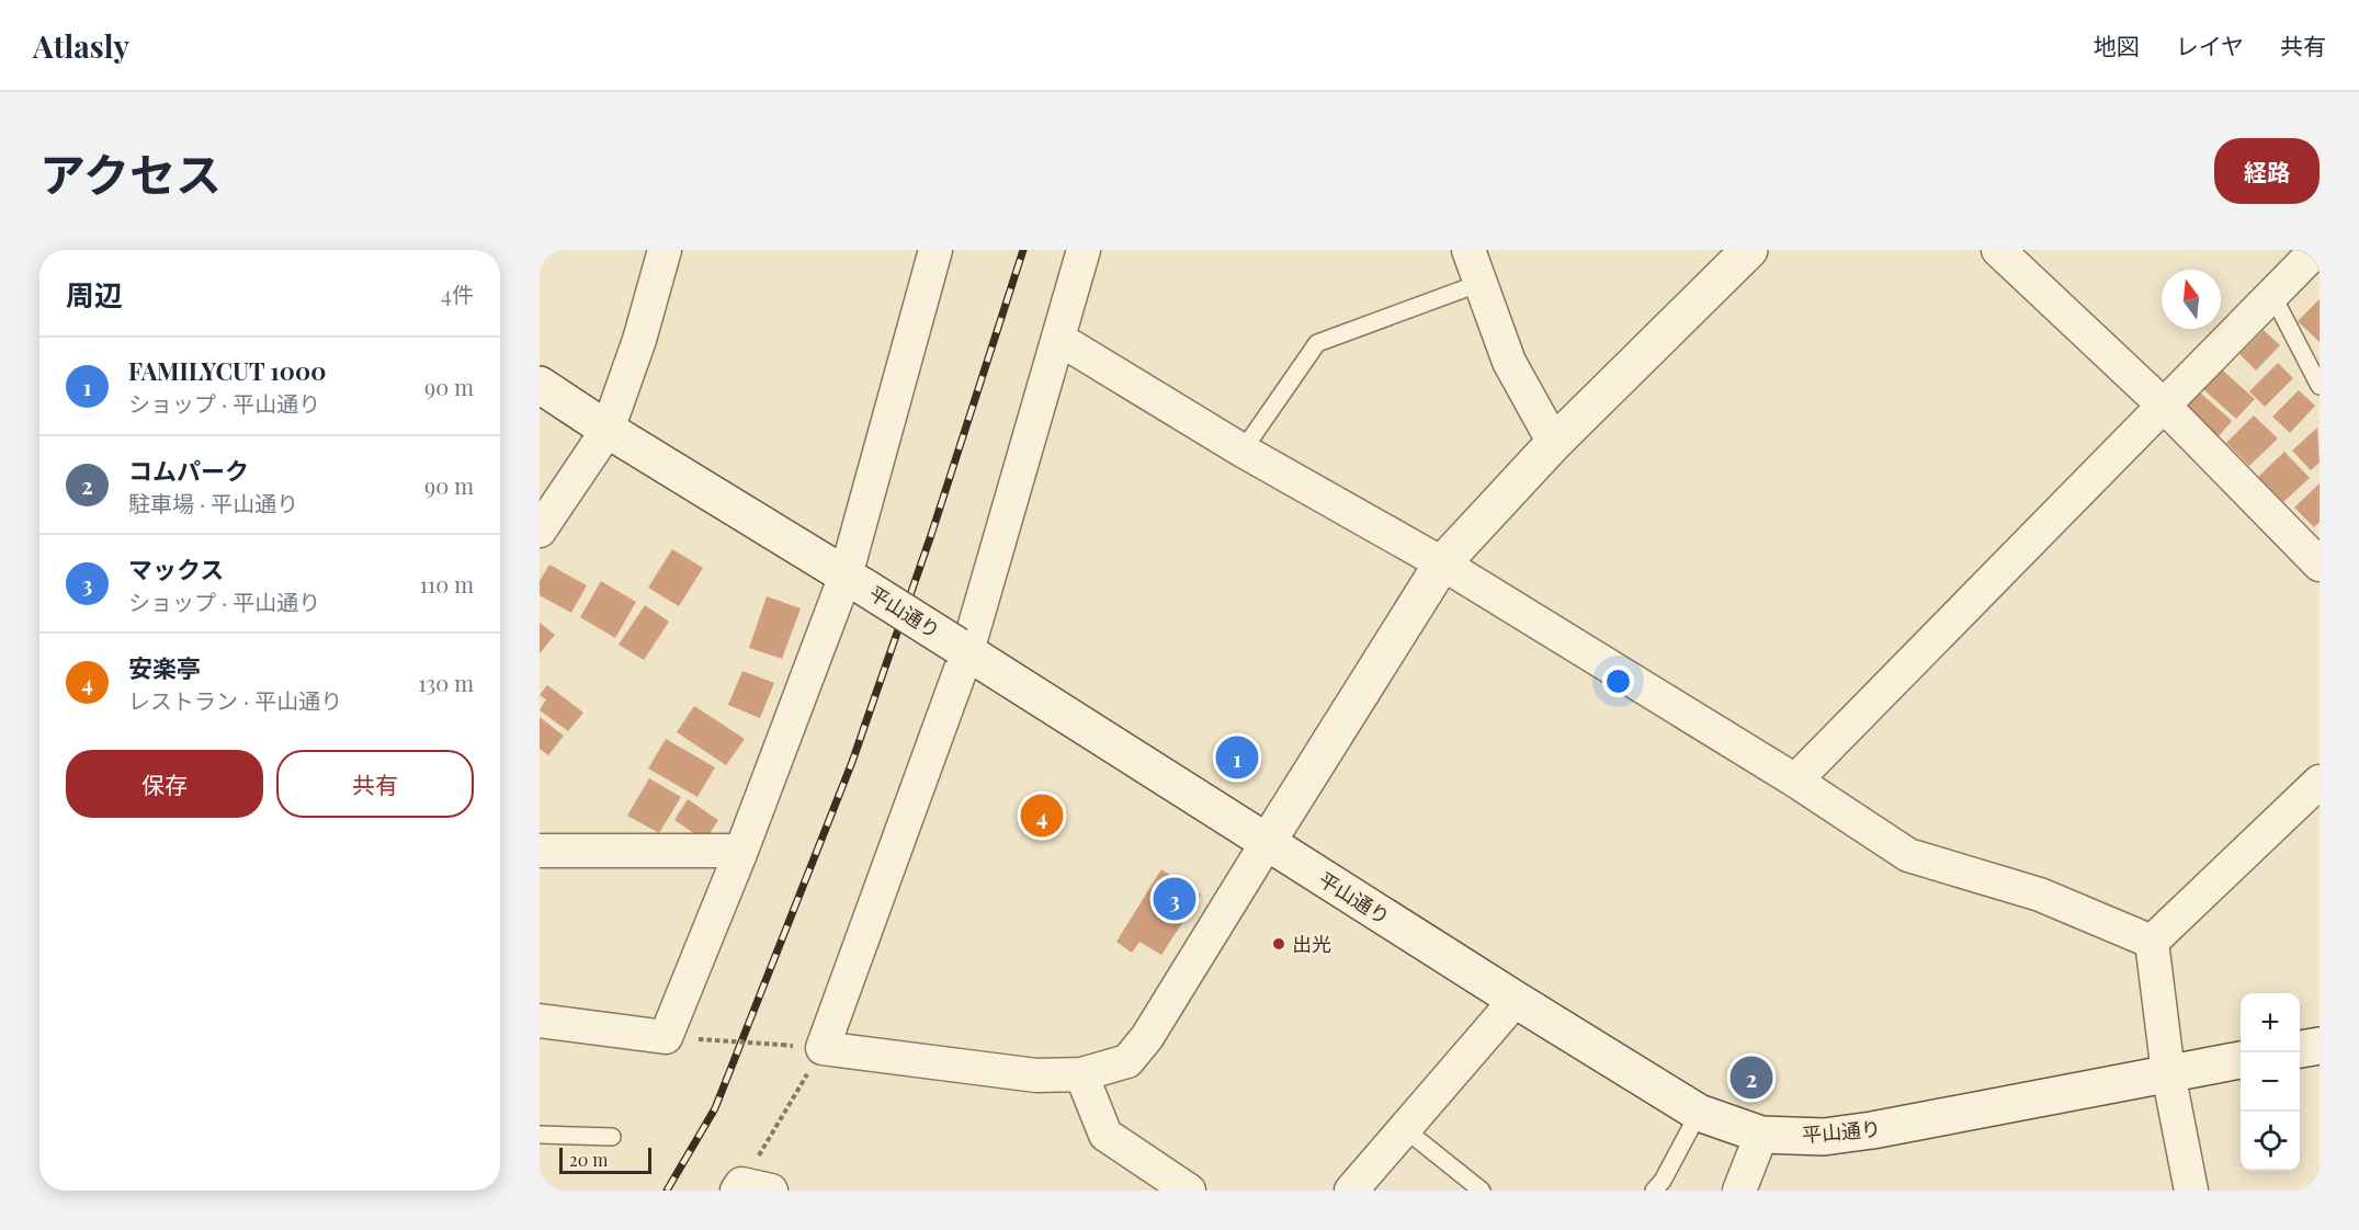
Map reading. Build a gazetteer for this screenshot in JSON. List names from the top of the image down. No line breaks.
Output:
{"streets":{"main road":["平山通り"]},"places":["出光"],"scale_bar":"20 m","north":"top","page":{"header":"Atlasly","nav":["地図","レイヤ","共有"],"title":"アクセス","buttons":["経路",["保存","共有"]],"heading":["周辺","4件"],"list":[{"mark":"1","name":"FAMILYCUT 1000","note":"ショップ · 平山通り","value":"90 m"},{"mark":"2","name":"コムパーク","note":"駐車場 · 平山通り","value":"90 m"},{"mark":"3","name":"マックス","note":"ショップ · 平山通り","value":"110 m"},{"mark":"4","name":"安楽亭","note":"レストラン · 平山通り","value":"130 m"}],"pins":["1","4","3","2"],"map_buttons":["+","−"],"scale":"20 m"}}
